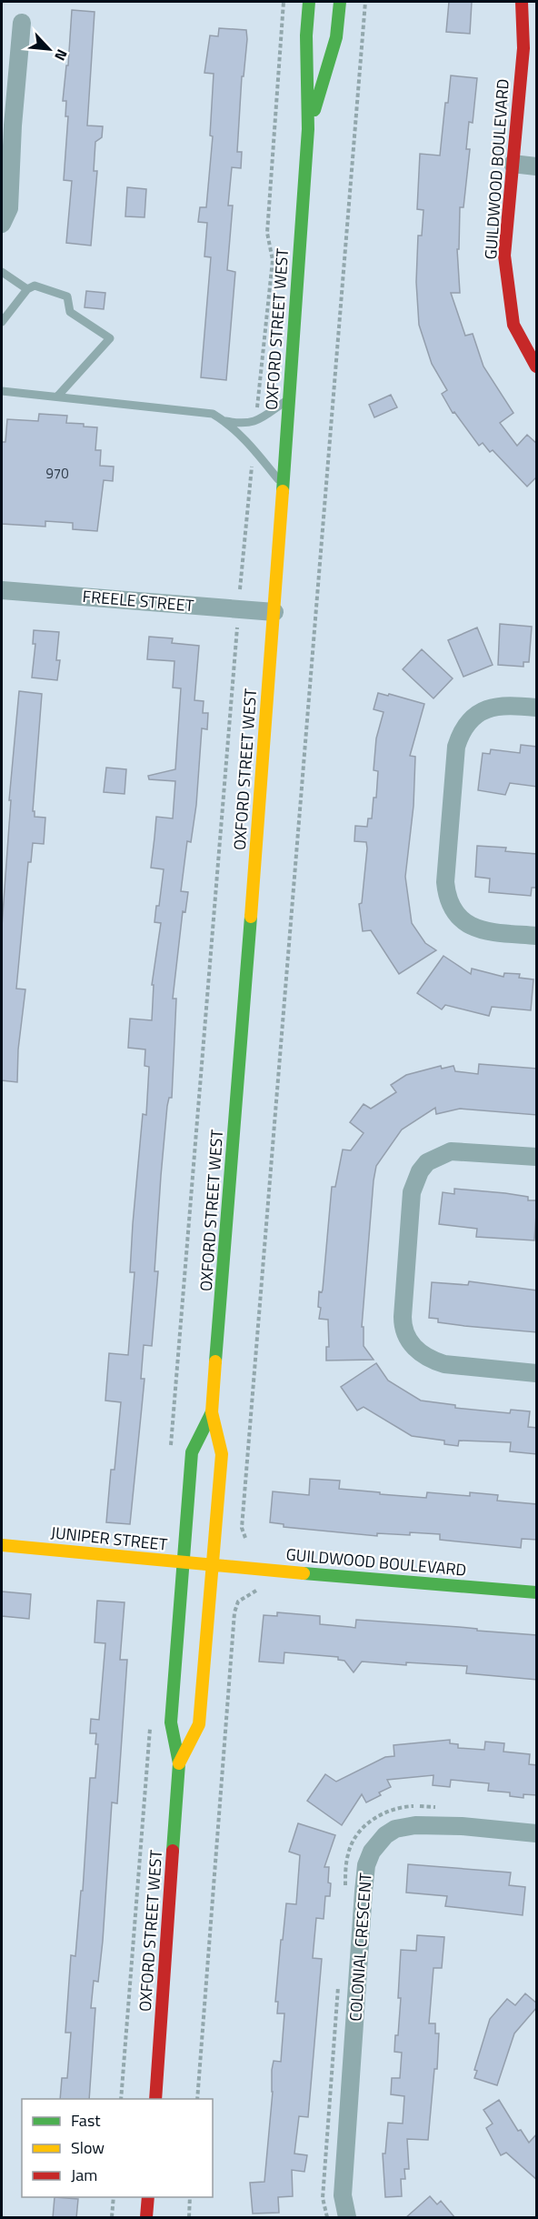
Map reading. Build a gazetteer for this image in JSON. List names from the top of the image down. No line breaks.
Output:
{"streets":{"main road":["GUILDWOOD BOULEVARD","OXFORD STREET WEST","JUNIPER STREET"],"street":["FREELE STREET","COLONIAL CRESCENT"]},"crossings":[["GUILDWOOD BOULEVARD","OXFORD STREET WEST"],["GUILDWOOD BOULEVARD","JUNIPER STREET"],["OXFORD STREET WEST","FREELE STREET"],["OXFORD STREET WEST","JUNIPER STREET"]],"house_numbers":["970"],"legend":["Fast","Slow","Jam"],"north":"bottom right"}
